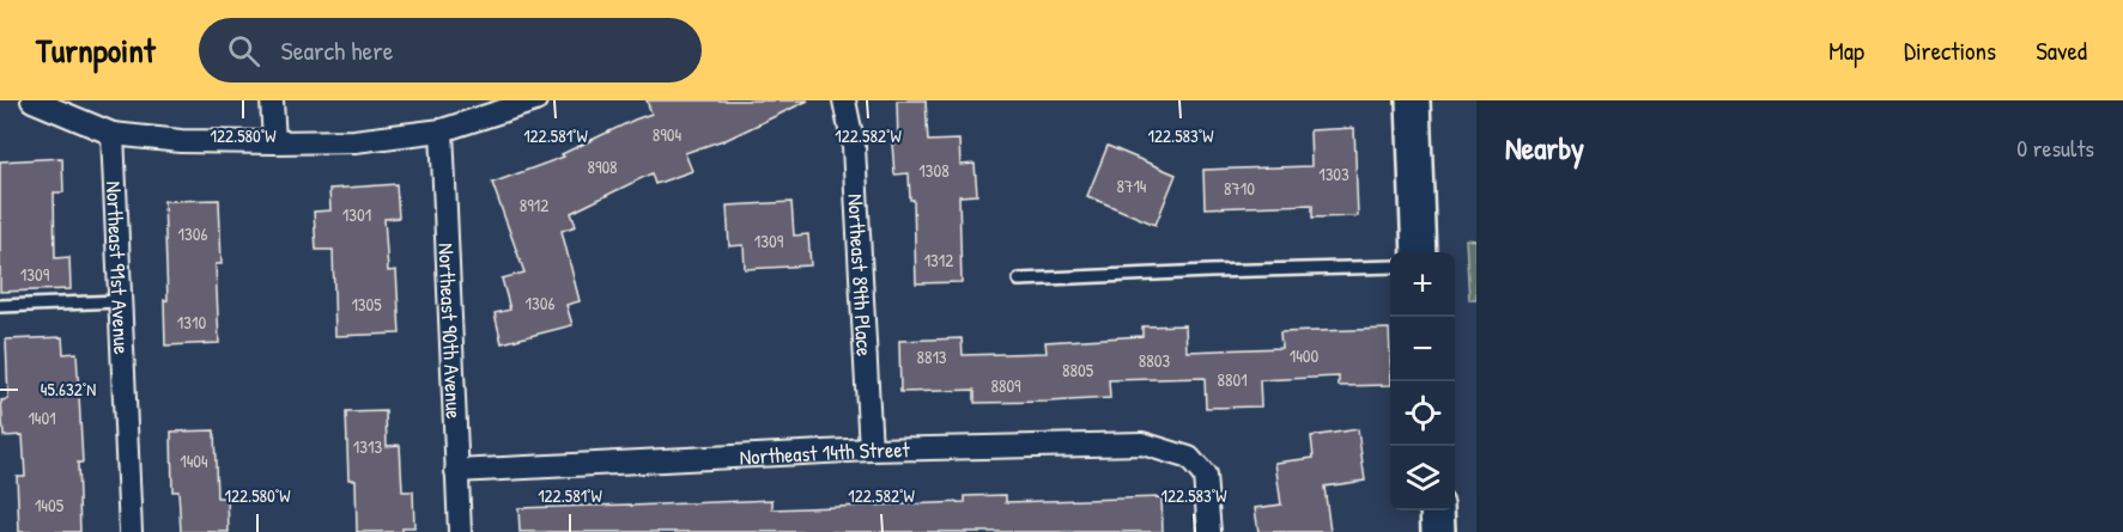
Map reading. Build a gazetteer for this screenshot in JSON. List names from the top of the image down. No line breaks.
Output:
{"streets":{"street":["Northeast 91st Avenue","Northeast 89th Place","Northeast 90th Avenue","Northeast 14th Street"]},"crossings":[["Northeast 89th Place","Northeast 14th Street"],["Northeast 90th Avenue","Northeast 14th Street"]],"house_numbers":["8904","8908","1308","1303","8714","8710","8912","1301","1306","1309","1312","1309","1306","1305","1310","1400","8813","8803","8805","8801","8809","1401","1313","1404","1405"],"page":{"header":"Turnpoint","search":"Search here","nav":["Map","Directions","Saved"],"heading":["Nearby","0 results"],"map_buttons":["+","−"]},"coordinates":["122.580°W","122.581°W","122.582°W","122.583°W","45.632°N"]}
